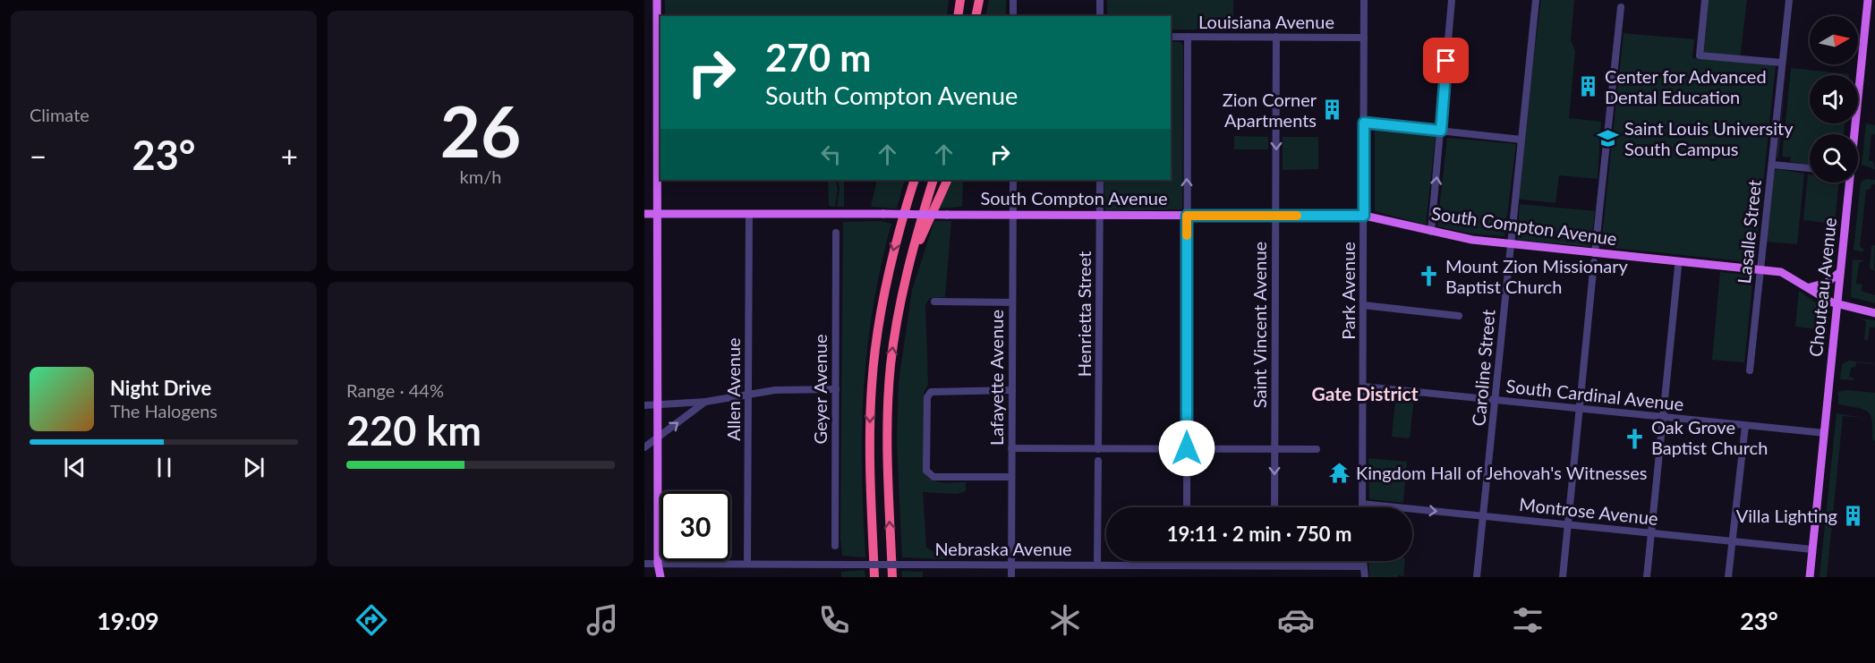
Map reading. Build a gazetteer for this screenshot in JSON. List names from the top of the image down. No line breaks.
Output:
{"streets":{"main road":["South Compton Avenue","Chouteau Avenue"],"street":["Louisiana Avenue","Lasalle Street","Park Avenue","Henrietta Street","Saint Vincent Avenue","Caroline Street","Lafayette Avenue","Allen Avenue","Geyer Avenue","South Cardinal Avenue","Montrose Avenue","Nebraska Avenue"]},"crossings":[["Louisiana Avenue","Park Avenue"],["Louisiana Avenue","Saint Vincent Avenue"],["South Compton Avenue","Lasalle Street"],["South Compton Avenue","Chouteau Avenue"],["South Compton Avenue","Park Avenue"],["South Compton Avenue","Henrietta Street"],["South Compton Avenue","Saint Vincent Avenue"],["South Compton Avenue","Caroline Street"],["South Compton Avenue","Lafayette Avenue"],["South Compton Avenue","Allen Avenue"],["Chouteau Avenue","South Cardinal Avenue"],["Chouteau Avenue","Montrose Avenue"],["Park Avenue","South Cardinal Avenue"],["Park Avenue","Montrose Avenue"],["Caroline Street","South Cardinal Avenue"],["Caroline Street","Montrose Avenue"],["Lafayette Avenue","Nebraska Avenue"],["Allen Avenue","Nebraska Avenue"]],"one_way":["Saint Vincent Avenue"],"districts":["Gate District"],"places":{"building":["Center for Advanced Dental Education","Zion Corner Apartments","Villa Lighting"],"school or university":["Saint Louis University South Campus"],"church":["Mount Zion Missionary Baptist Church","Oak Grove Baptist Church"],"temple":["Kingdom Hall of Jehovah's Witnesses"]},"north":"right","page":{"tile":["Climate",["26","km/h"],["Range · 44%","220 km"]],"turn":["270 m","South Compton Avenue"],"heat":["−","23°","+"],"song":["Night Drive","The Halogens"],"limit":"30","trip":"19:11 · 2 min · 750 m","tabs":["19:09","23°"]}}
